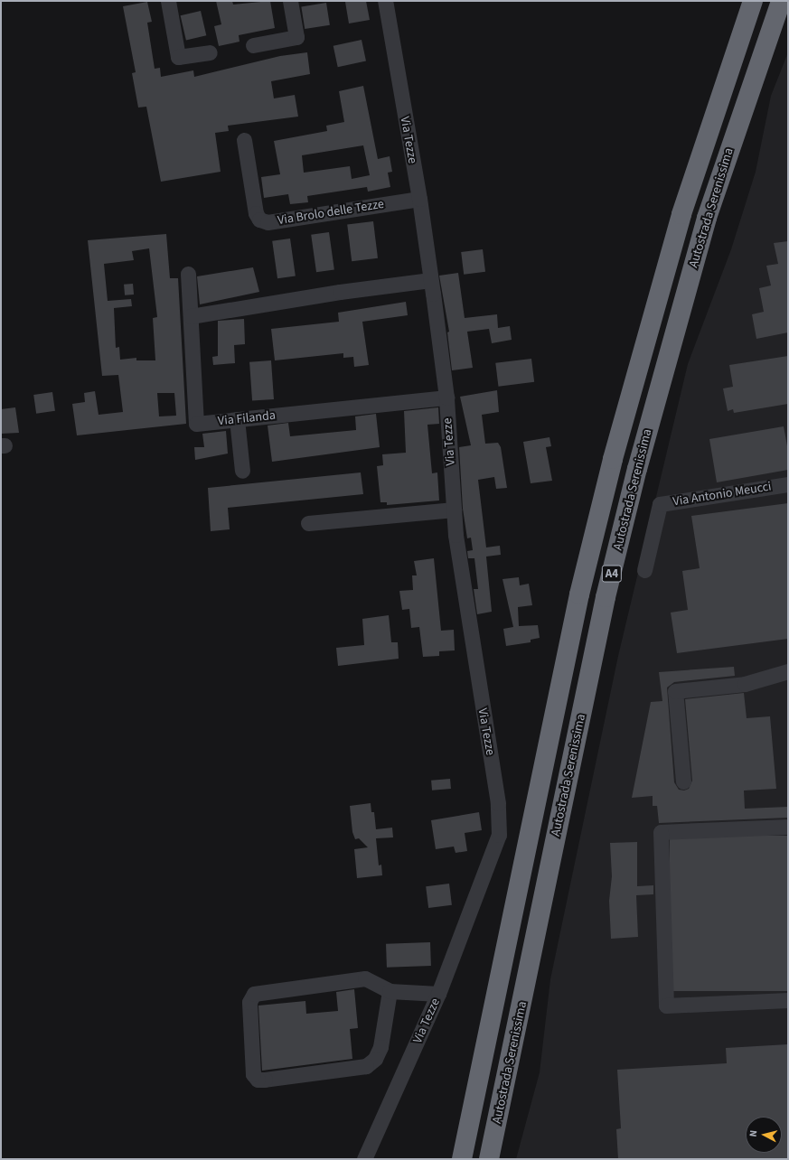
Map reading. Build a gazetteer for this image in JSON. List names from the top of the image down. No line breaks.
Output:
{"streets":{"highway":["Autostrada Serenissima","A4"],"street":["Via Tezze","Via Brolo delle Tezze","Via Filanda","Via Antonio Meucci"]},"crossings":[["Via Tezze","Via Brolo delle Tezze"],["Via Tezze","Via Filanda"]],"north":"left"}
